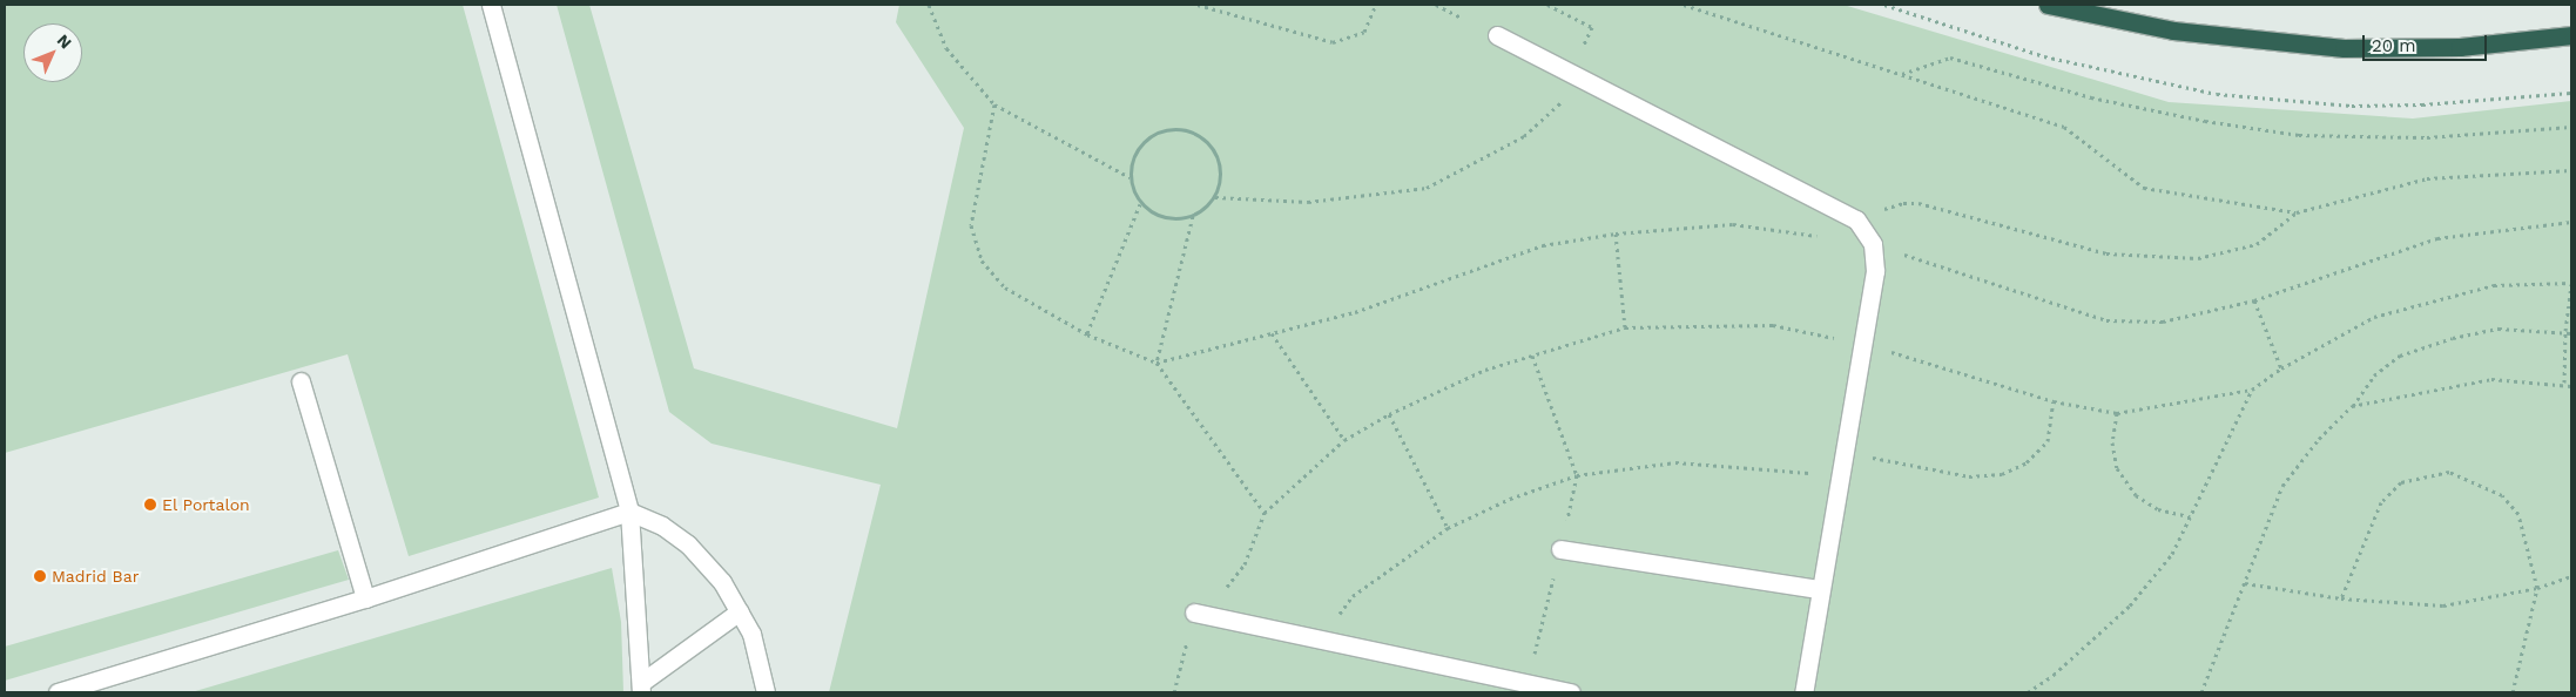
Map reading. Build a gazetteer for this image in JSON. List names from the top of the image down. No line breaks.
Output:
{"places":["El Portalon","Madrid Bar"],"scale_bar":"20 m","north":"top right"}
